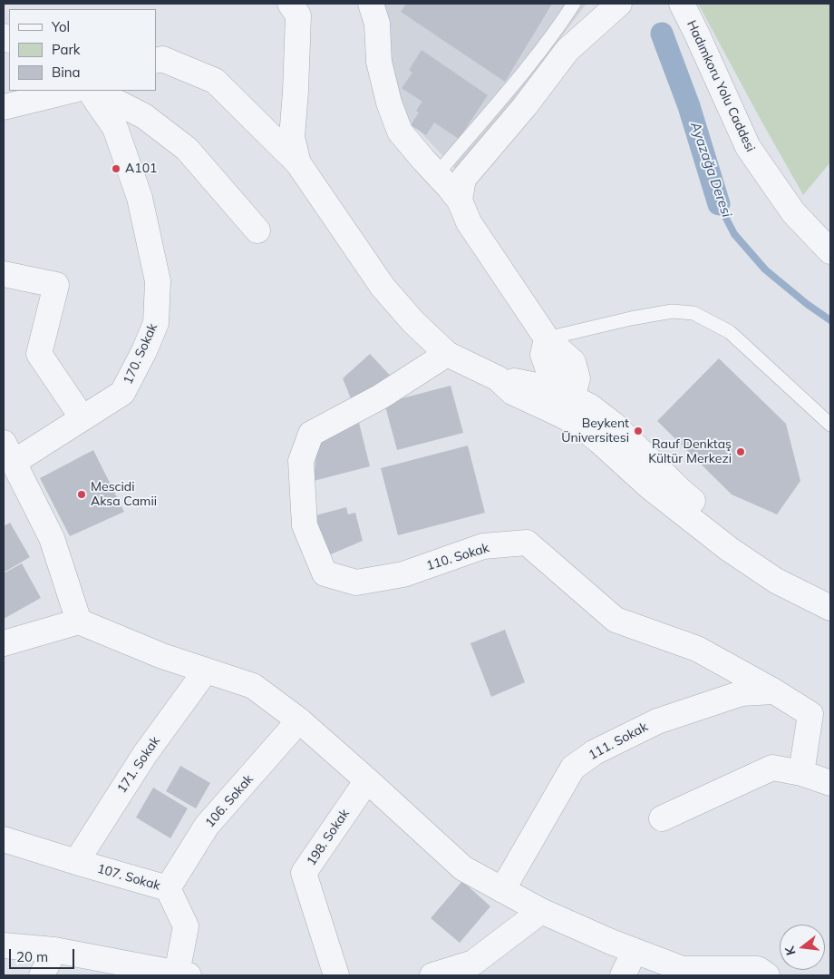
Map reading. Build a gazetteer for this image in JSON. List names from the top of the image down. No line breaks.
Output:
{"streets":{"street":["Hadımkoru Yolu Caddesi","170. Sokak","110. Sokak","111. Sokak","171. Sokak","106. Sokak","198. Sokak","107. Sokak"]},"crossings":[["110. Sokak","111. Sokak"],["171. Sokak","107. Sokak"],["106. Sokak","107. Sokak"]],"water":["Ayazağa Deresi"],"places":["A101","Beykent Üniversitesi","Rauf Denktaş Kültür Merkezi","Mescidi Aksa Camii"],"legend":["Yol","Park","Bina"],"scale_bar":"20 m","north":"left"}
